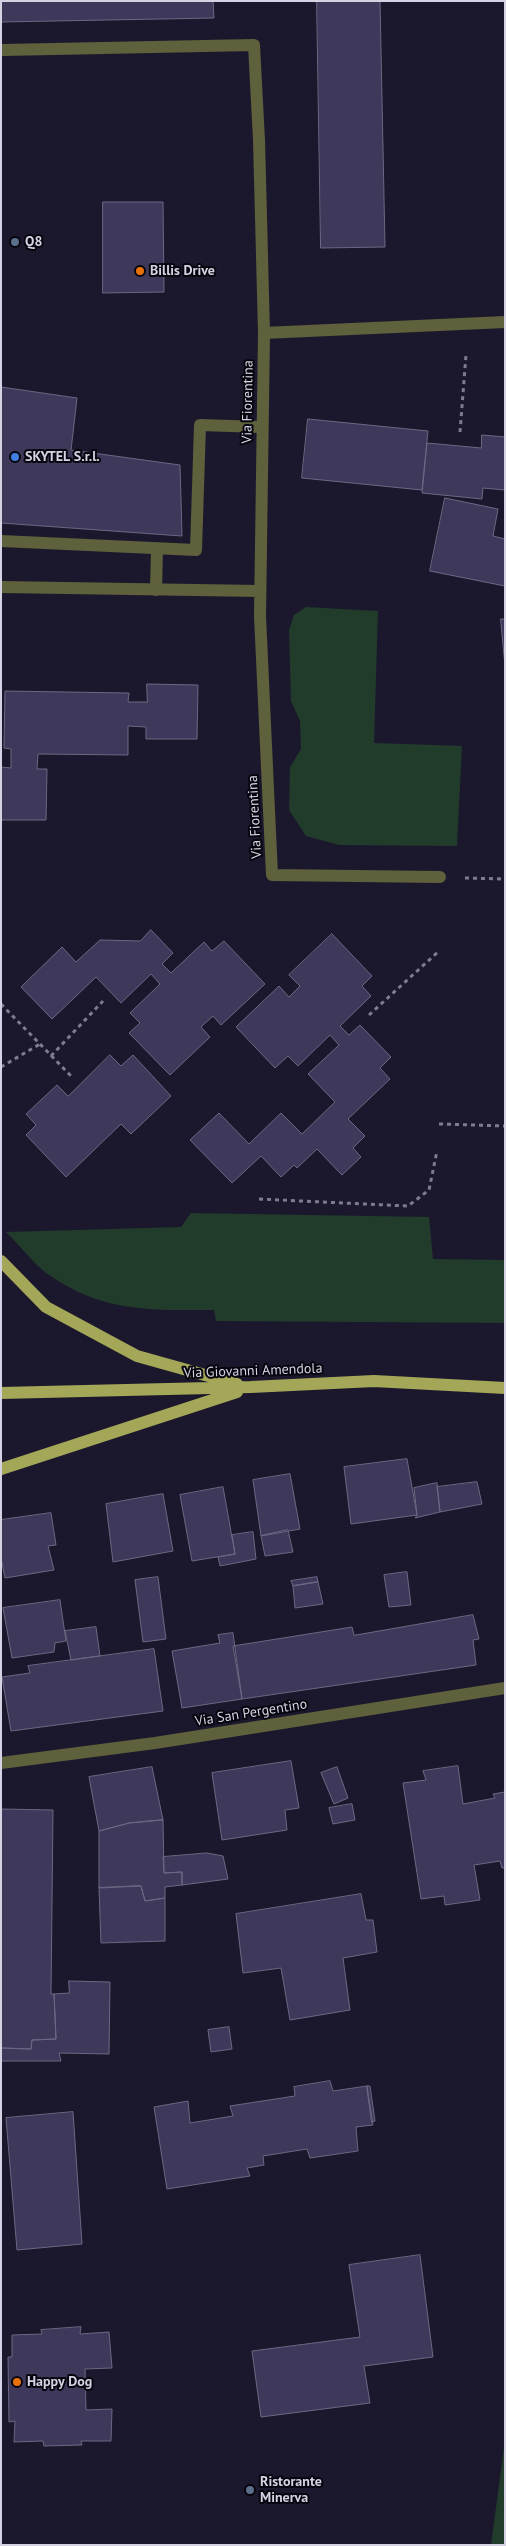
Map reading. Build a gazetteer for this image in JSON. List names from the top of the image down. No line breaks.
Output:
{"streets":{"main road":["Via Giovanni Amendola"],"street":["Via Fiorentina","Via San Pergentino"]},"places":["Q8","Billis Drive","SKYTEL S.r.l.","Happy Dog","Ristorante Minerva"]}
